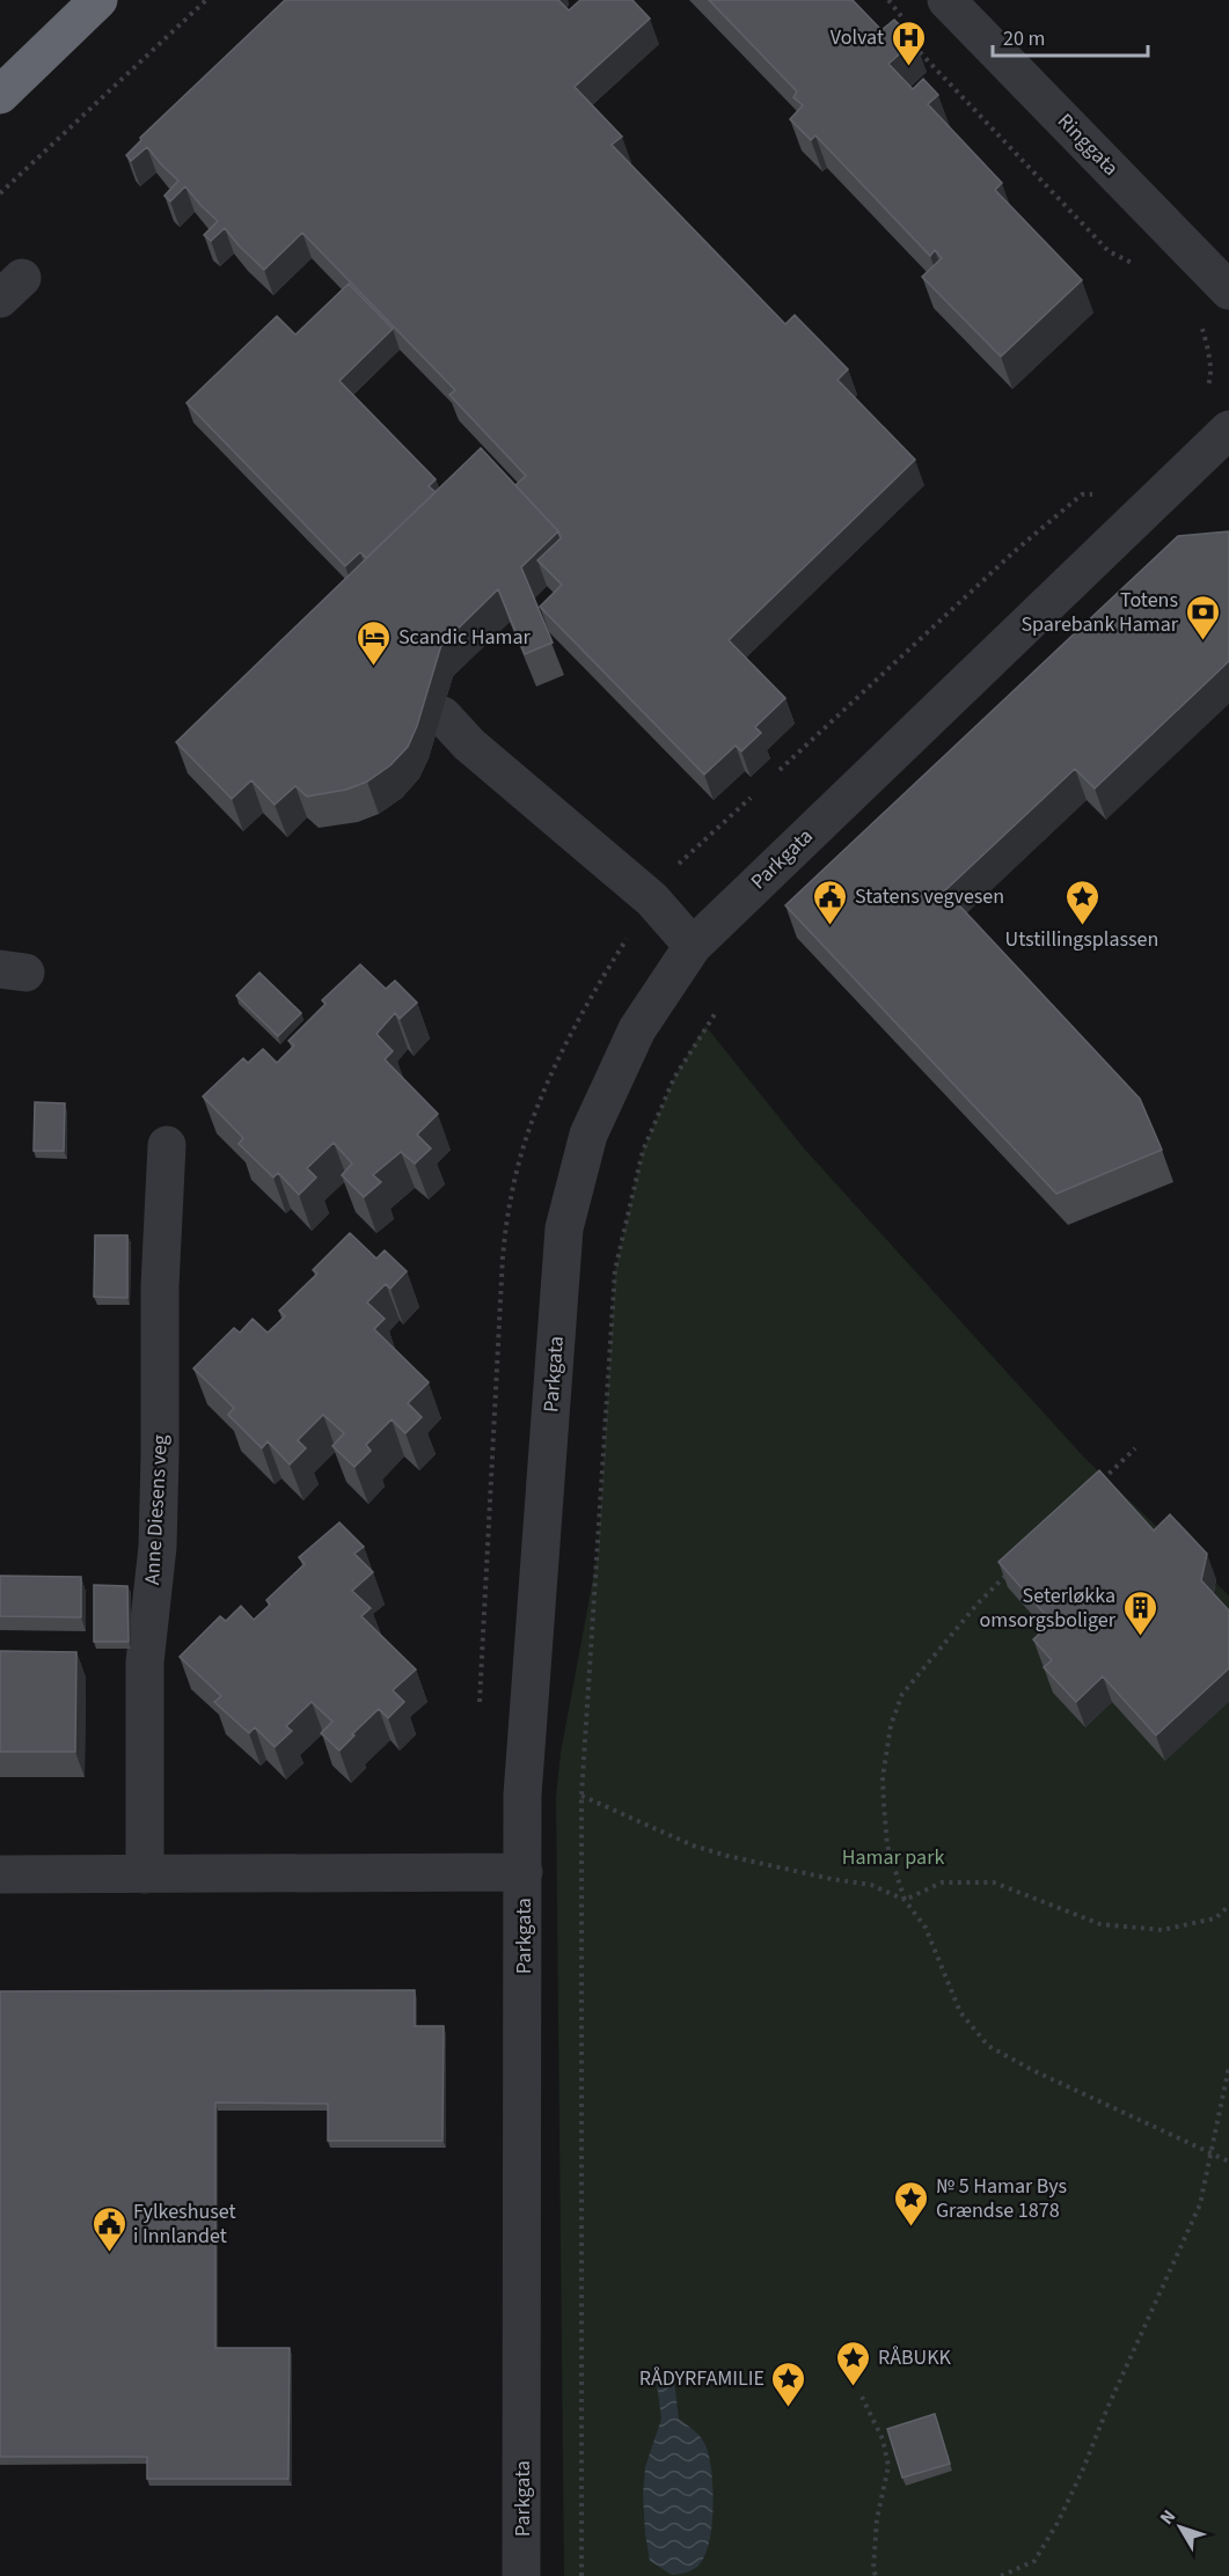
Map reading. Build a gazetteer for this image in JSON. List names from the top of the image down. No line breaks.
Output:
{"streets":{"street":["Ringgata","Parkgata","Anne Diesens veg"]},"parks":["Hamar park"],"places":{"hospital":["Volvat"],"bank":["Totens Sparebank Hamar"],"hotel":["Scandic Hamar"],"public building":["Statens vegvesen","Fylkeshuset i Innlandet"],"place":["Utstillingsplassen","№ 5 Hamar Bys Grændse 1878","RÅBUKK","RÅDYRFAMILIE"],"building":["Seterløkka omsorgsboliger"]},"scale_bar":"20 m","north":"top left"}
